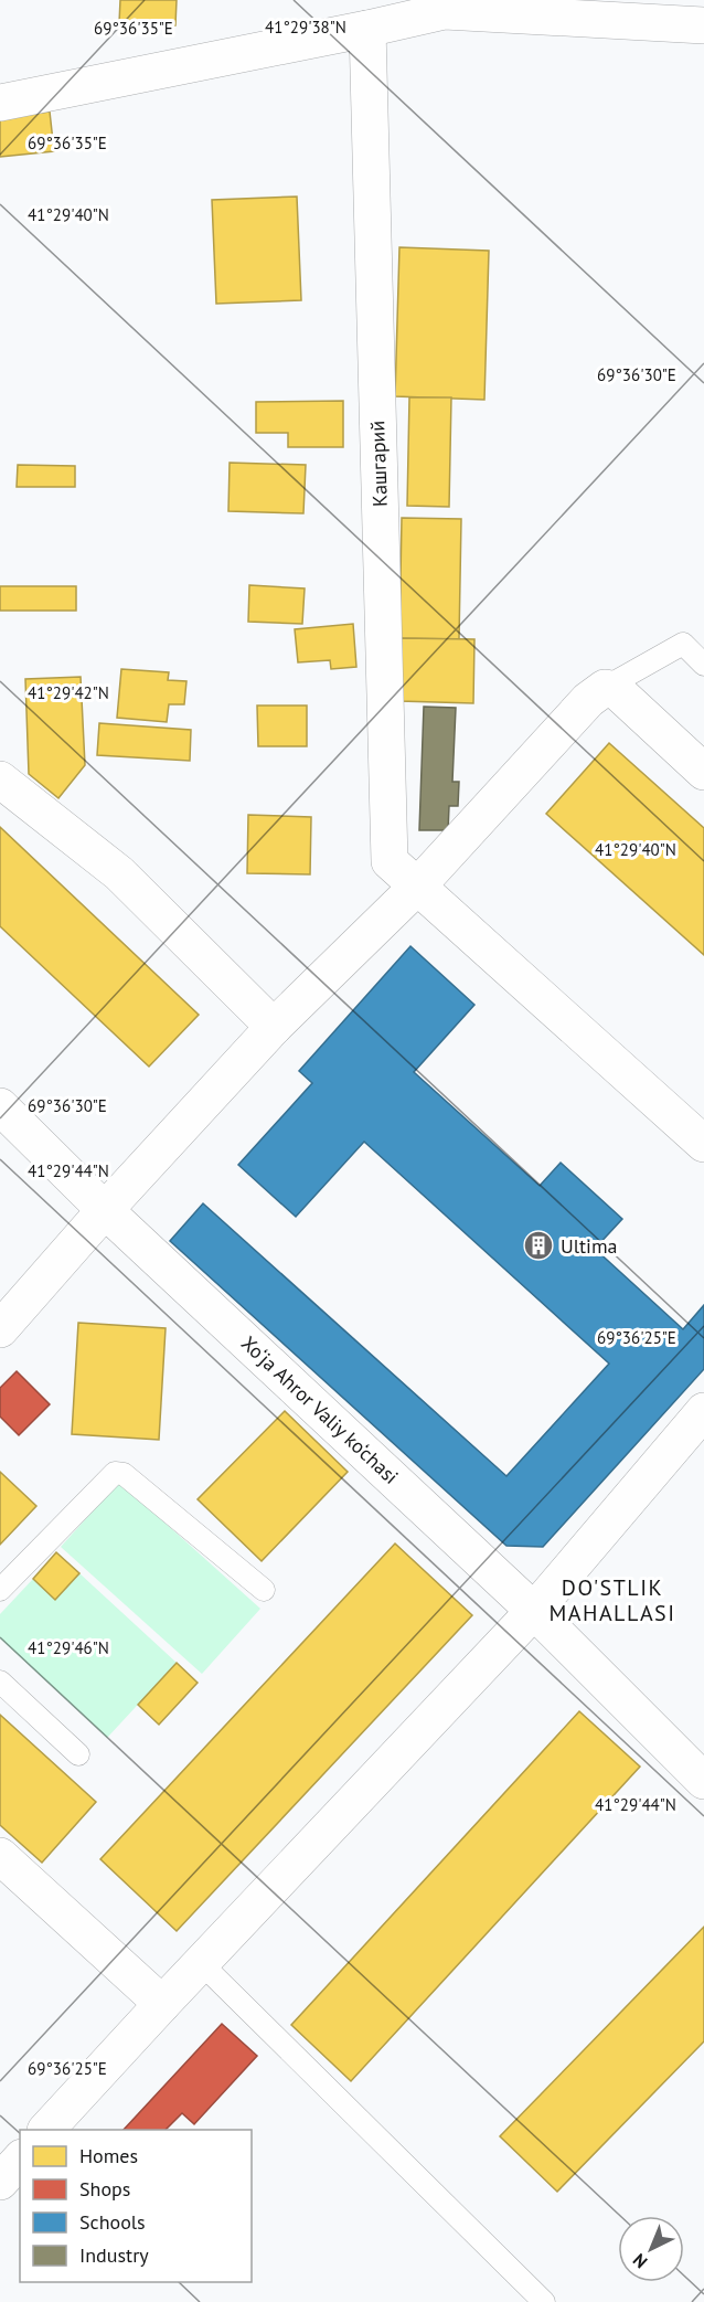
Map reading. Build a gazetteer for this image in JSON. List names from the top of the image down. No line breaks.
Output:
{"streets":{"street":["Кашгарий","Xo‘ja Ahror Valiy ko‘chasi"]},"districts":["DO'STLIK MAHALLASI"],"places":{"building":["Ultima"]},"legend":["Homes","Shops","Schools","Industry"],"north":"bottom left","coordinates":["41°29'38\"N","69°36'35\"E","41°29'40\"N","69°36'30\"E","41°29'42\"N","41°29'44\"N","69°36'25\"E","41°29'46\"N"]}
